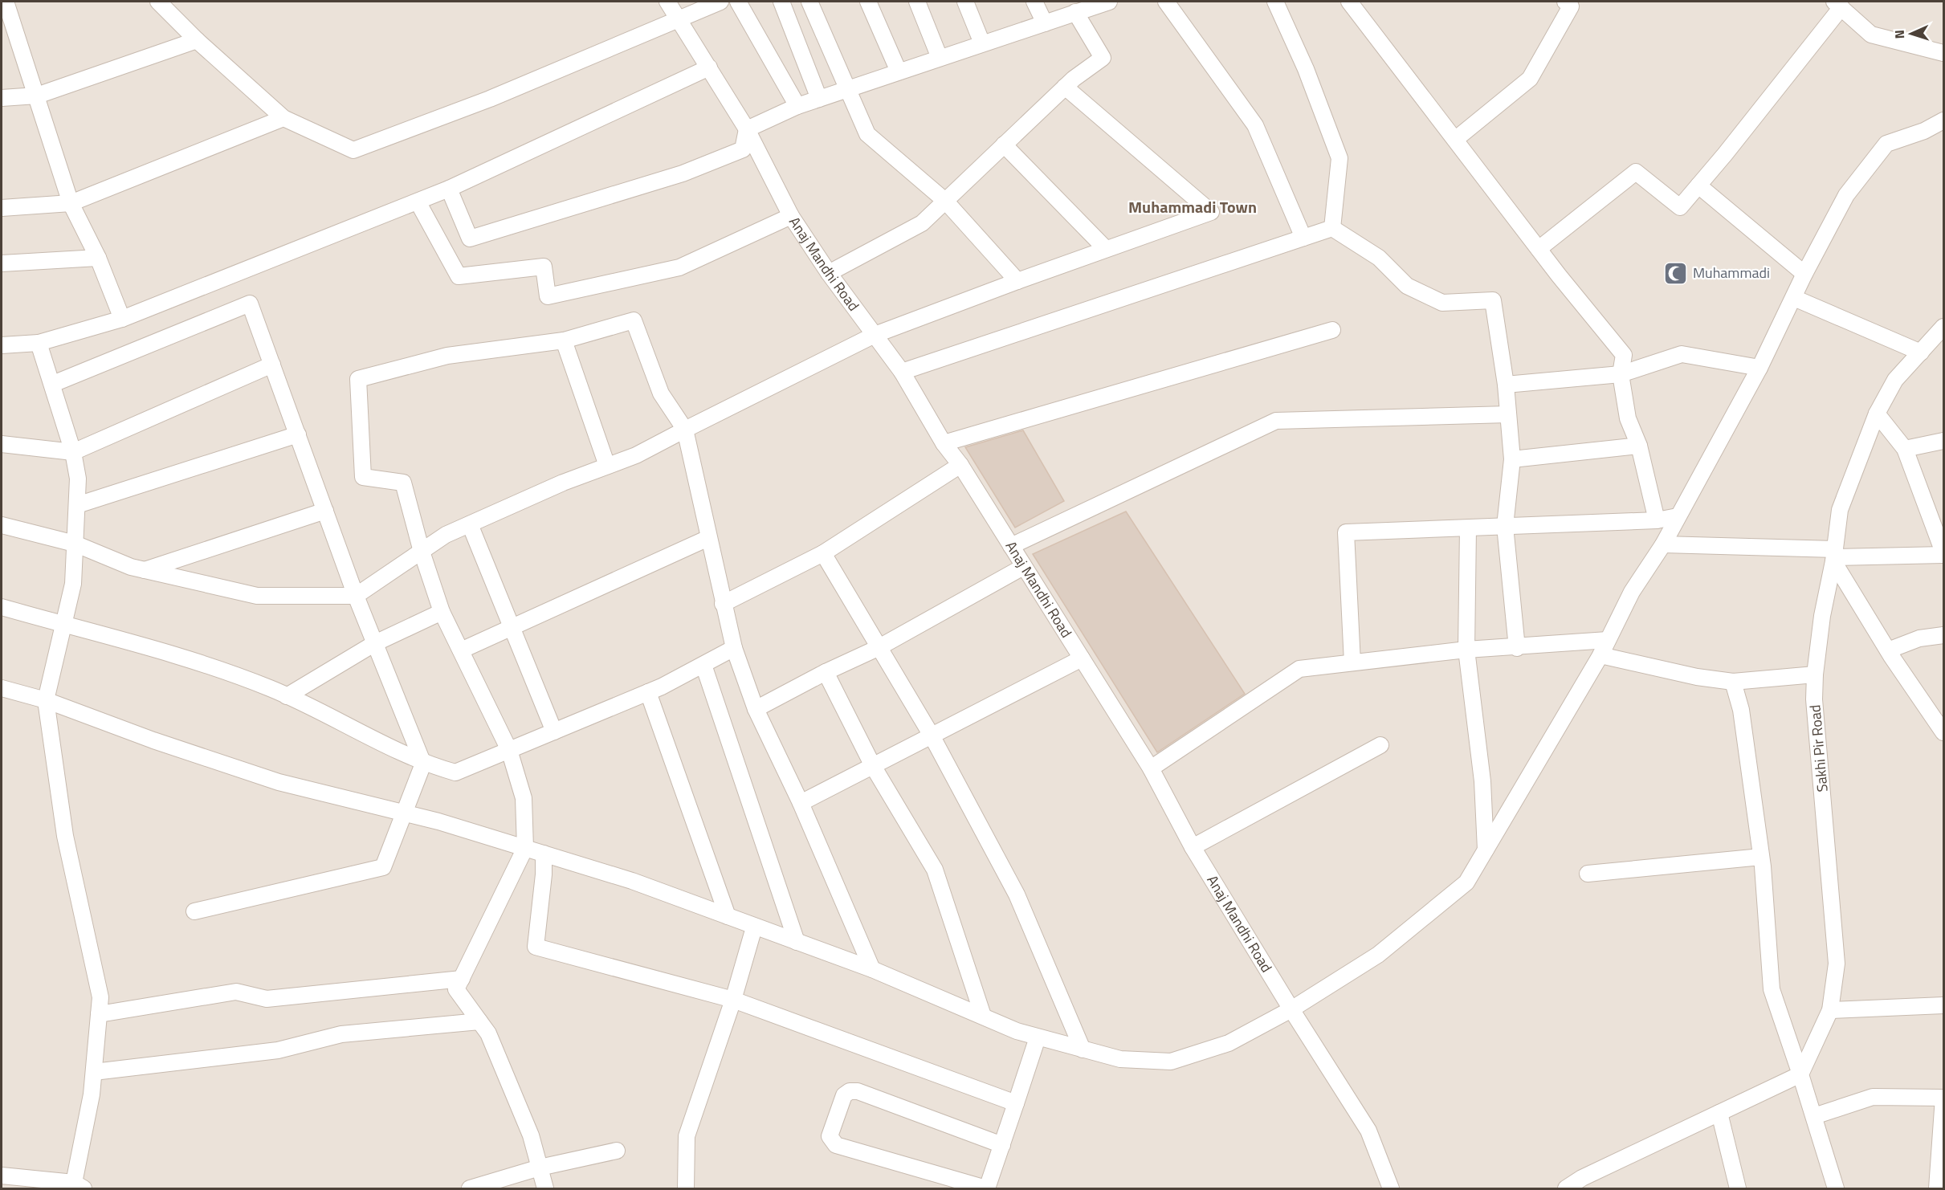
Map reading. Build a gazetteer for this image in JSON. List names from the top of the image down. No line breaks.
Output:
{"streets":{"street":["Anaj Mandhi Road","Sakhi Pir Road"]},"districts":["Muhammadi Town"],"places":{"mosque":["Muhammadi"]},"north":"left"}
